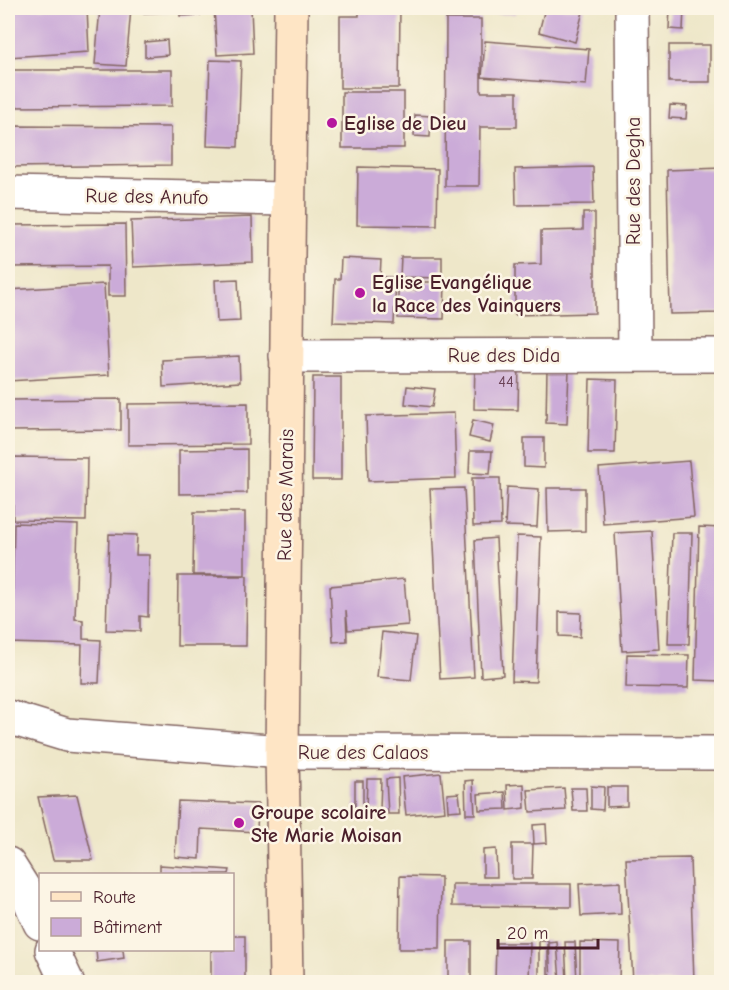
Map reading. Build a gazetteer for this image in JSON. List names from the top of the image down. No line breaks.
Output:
{"streets":{"street":["Rue des Degha","Rue des Anufo","Rue des Dida","Rue des Marais","Rue des Calaos"]},"crossings":[["Rue des Degha","Rue des Dida"],["Rue des Anufo","Rue des Marais"],["Rue des Dida","Rue des Marais"],["Rue des Marais","Rue des Calaos"]],"places":["Eglise de Dieu","Eglise Evangélique la Race des Vainquers","Groupe scolaire Ste Marie Moisan"],"house_numbers":["44"],"legend":["Route","Bâtiment"],"scale_bar":"20 m"}
